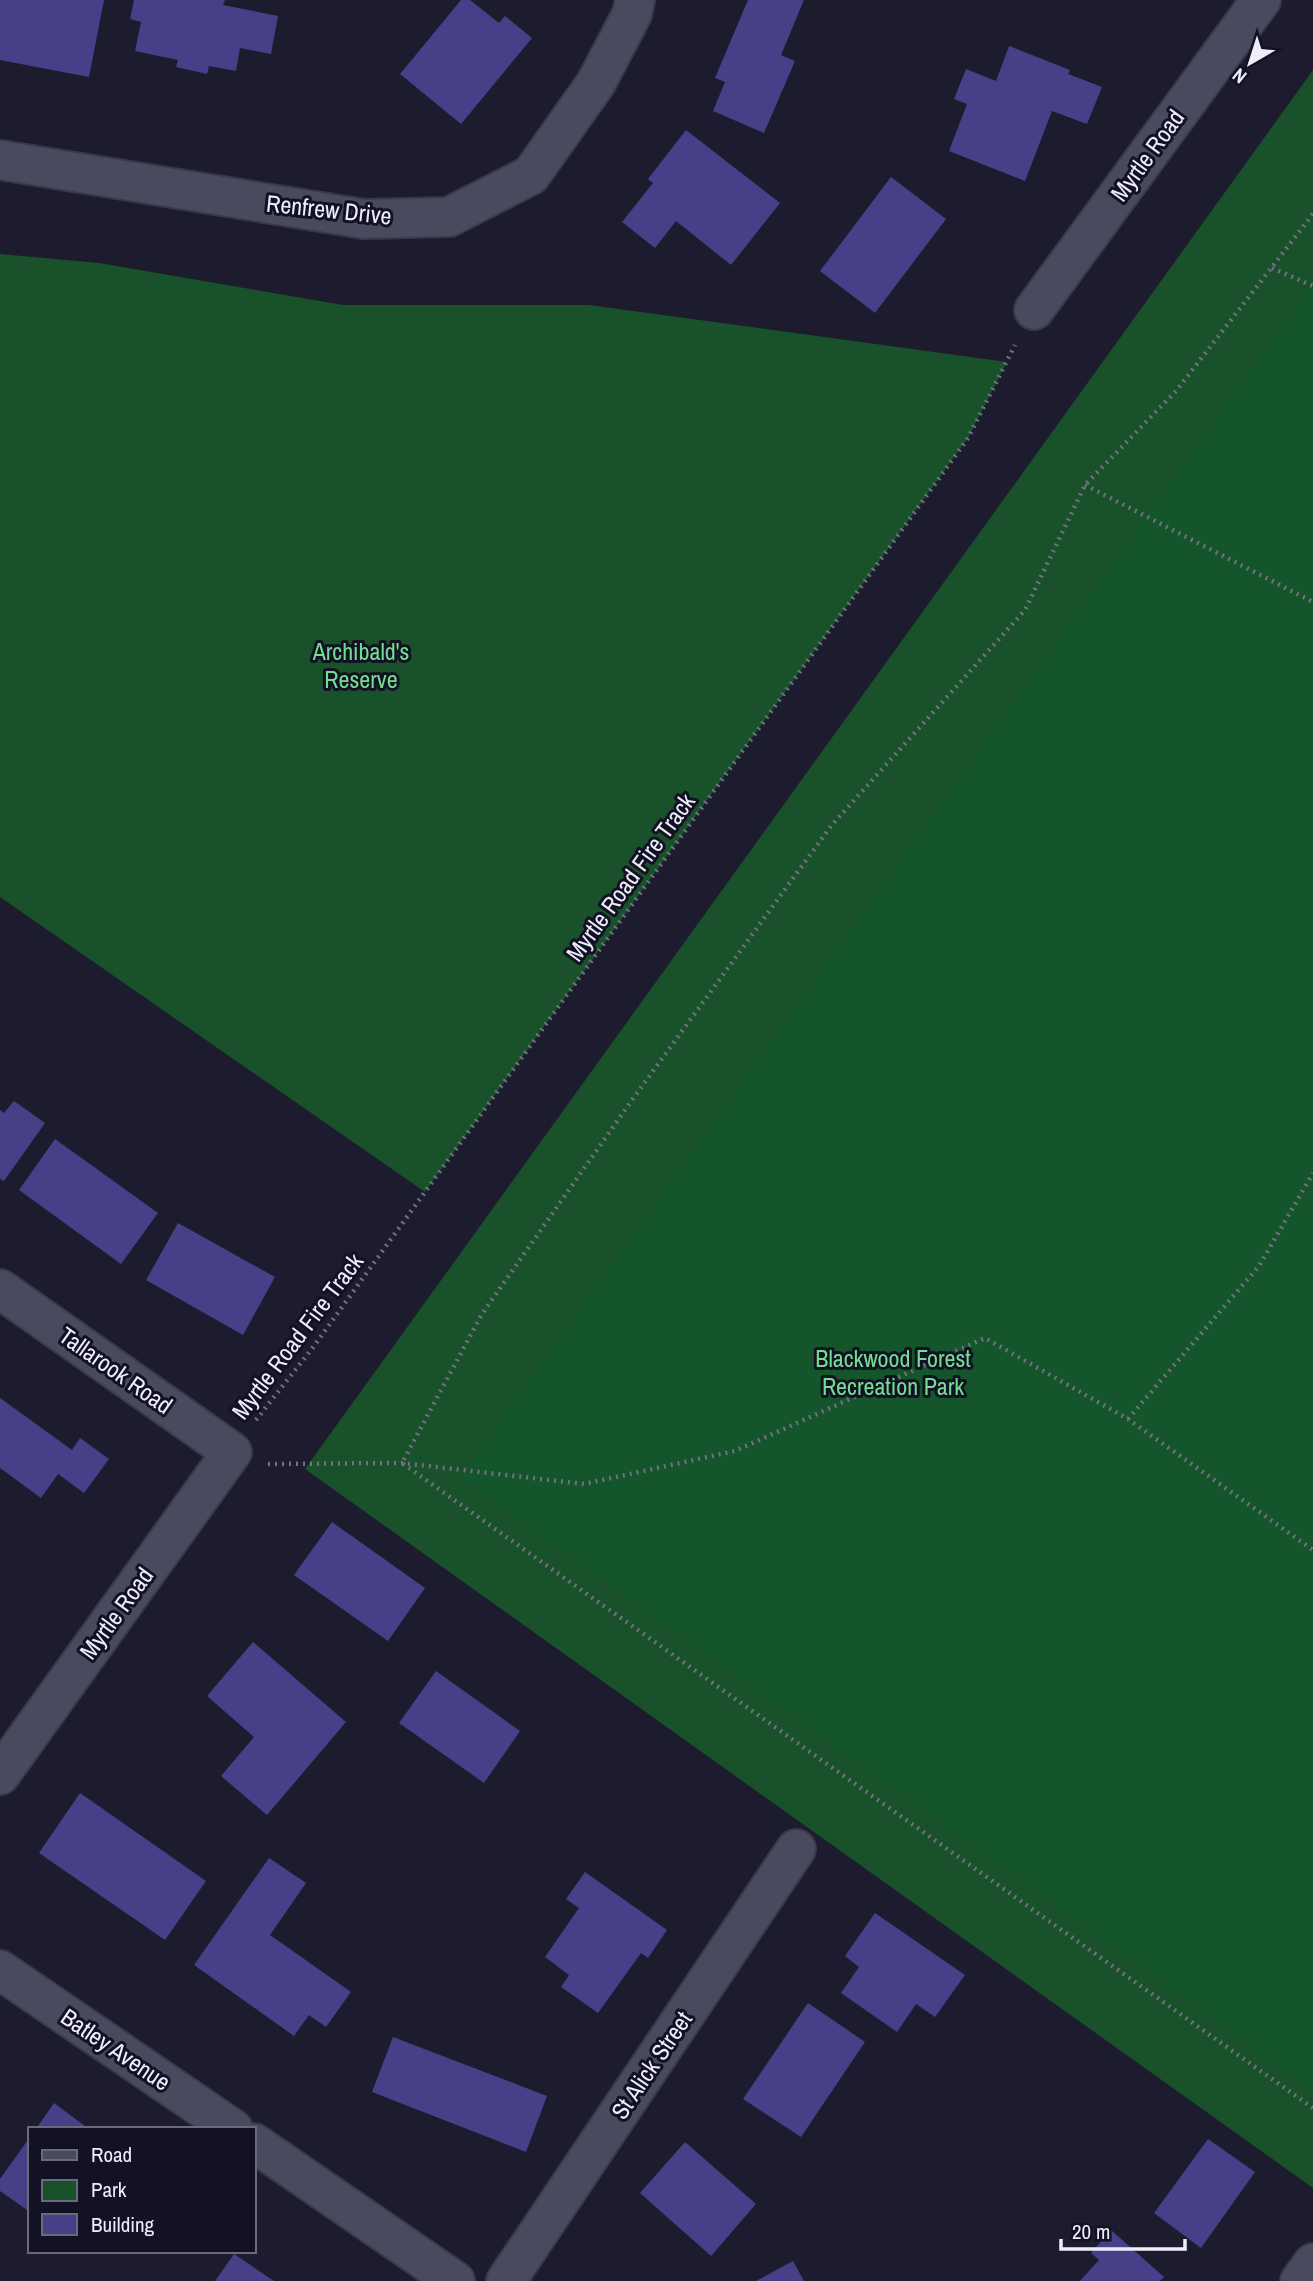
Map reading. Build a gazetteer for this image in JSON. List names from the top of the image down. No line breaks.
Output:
{"streets":{"street":["Myrtle Road","Renfrew Drive","Tallarook Road","Batley Avenue","St Alick Street"],"path":["Myrtle Road Fire Track"]},"crossings":[["Myrtle Road","Myrtle Road Fire Track"],["Myrtle Road","Tallarook Road"],["Myrtle Road Fire Track","Tallarook Road"]],"parks":["Archibald's Reserve","Blackwood Forest Recreation Park"],"legend":["Road","Park","Building"],"scale_bar":"20 m","north":"bottom left"}
